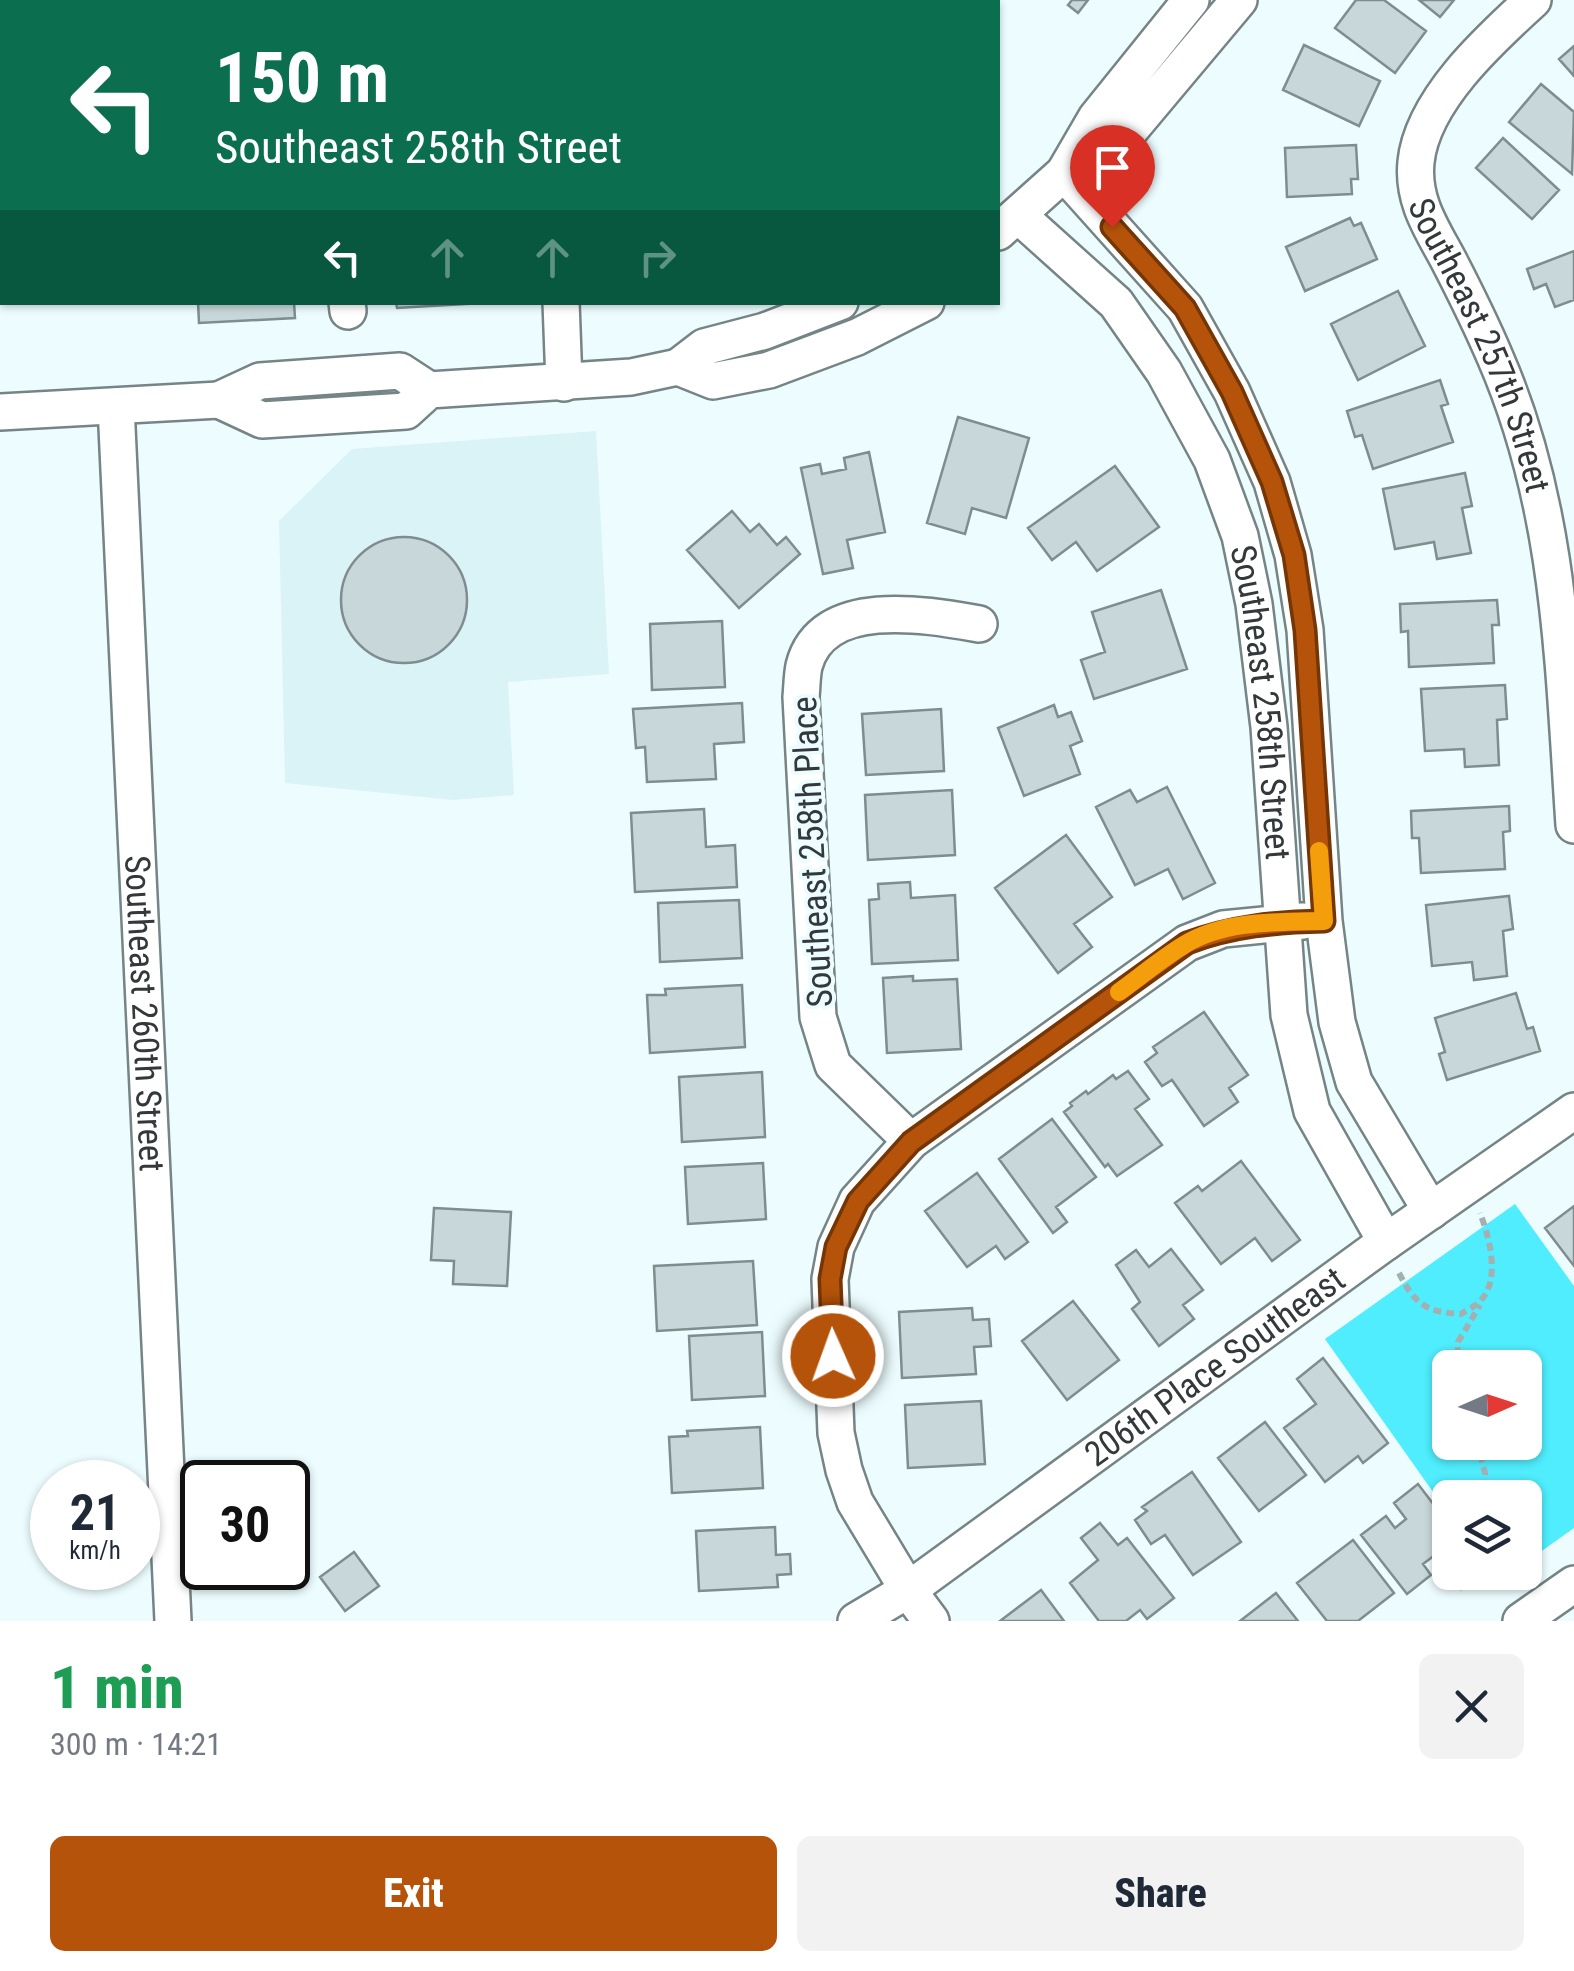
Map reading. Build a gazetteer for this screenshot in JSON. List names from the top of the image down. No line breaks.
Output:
{"streets":{"street":["Southeast 257th Street","Southeast 258th Street","Southeast 258th Place","Southeast 260th Street","206th Place Southeast"]},"crossings":[["Southeast 258th Street","206th Place Southeast"]],"north":"right","page":{"turn":["150 m","Southeast 258th Street"],"speed":"21 km/h","limit":"30","heading":["1 min","300 m · 14:21"],"buttons":["Exit","Share"]}}
